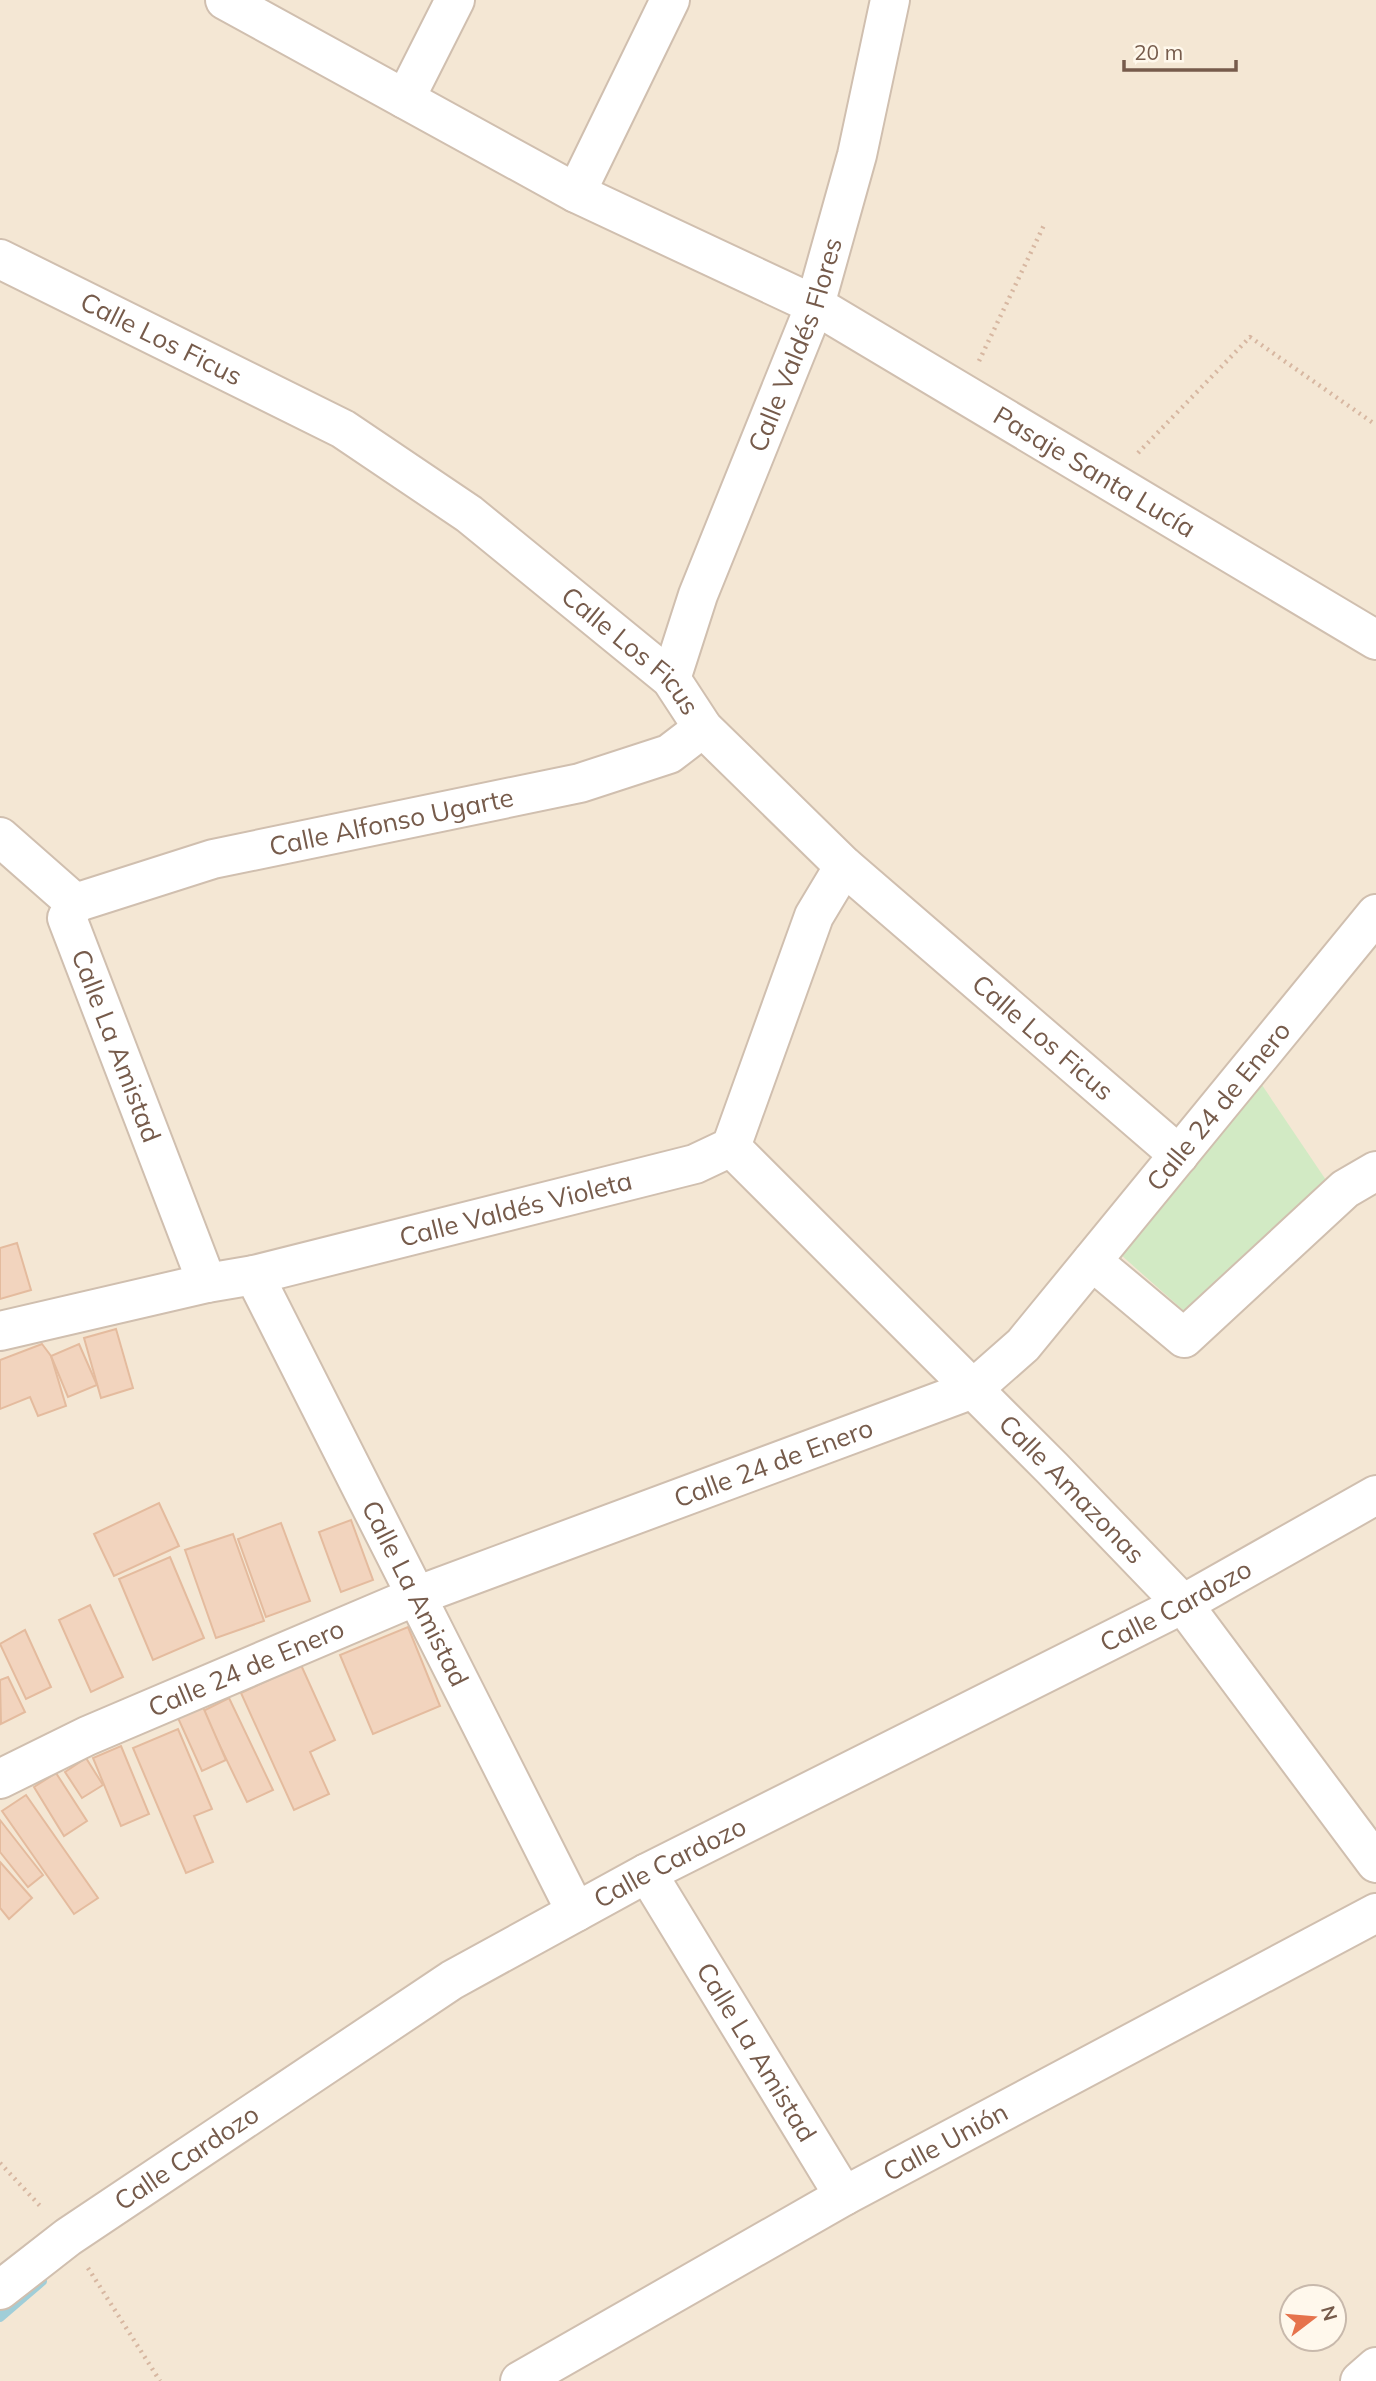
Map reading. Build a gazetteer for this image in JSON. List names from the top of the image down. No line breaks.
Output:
{"streets":{"street":["Calle Los Ficus","Calle Valdés Flores","Pasaje Santa Lucía","Calle Alfonso Ugarte","Calle La Amistad","Calle 24 de Enero","Calle Valdés Violeta","Calle Amazonas","Calle Cardozo","Calle Unión"]},"crossings":[["Calle Los Ficus","Calle Valdés Flores"],["Calle Los Ficus","Calle Alfonso Ugarte"],["Calle Los Ficus","Calle 24 de Enero"],["Calle Valdés Flores","Pasaje Santa Lucía"],["Calle Alfonso Ugarte","Calle La Amistad"],["Calle La Amistad","Calle 24 de Enero"],["Calle La Amistad","Calle Valdés Violeta"],["Calle La Amistad","Calle Cardozo"],["Calle La Amistad","Calle Unión"],["Calle 24 de Enero","Calle Amazonas"],["Calle Valdés Violeta","Calle Amazonas"],["Calle Amazonas","Calle Cardozo"]],"scale_bar":"20 m","north":"right"}
